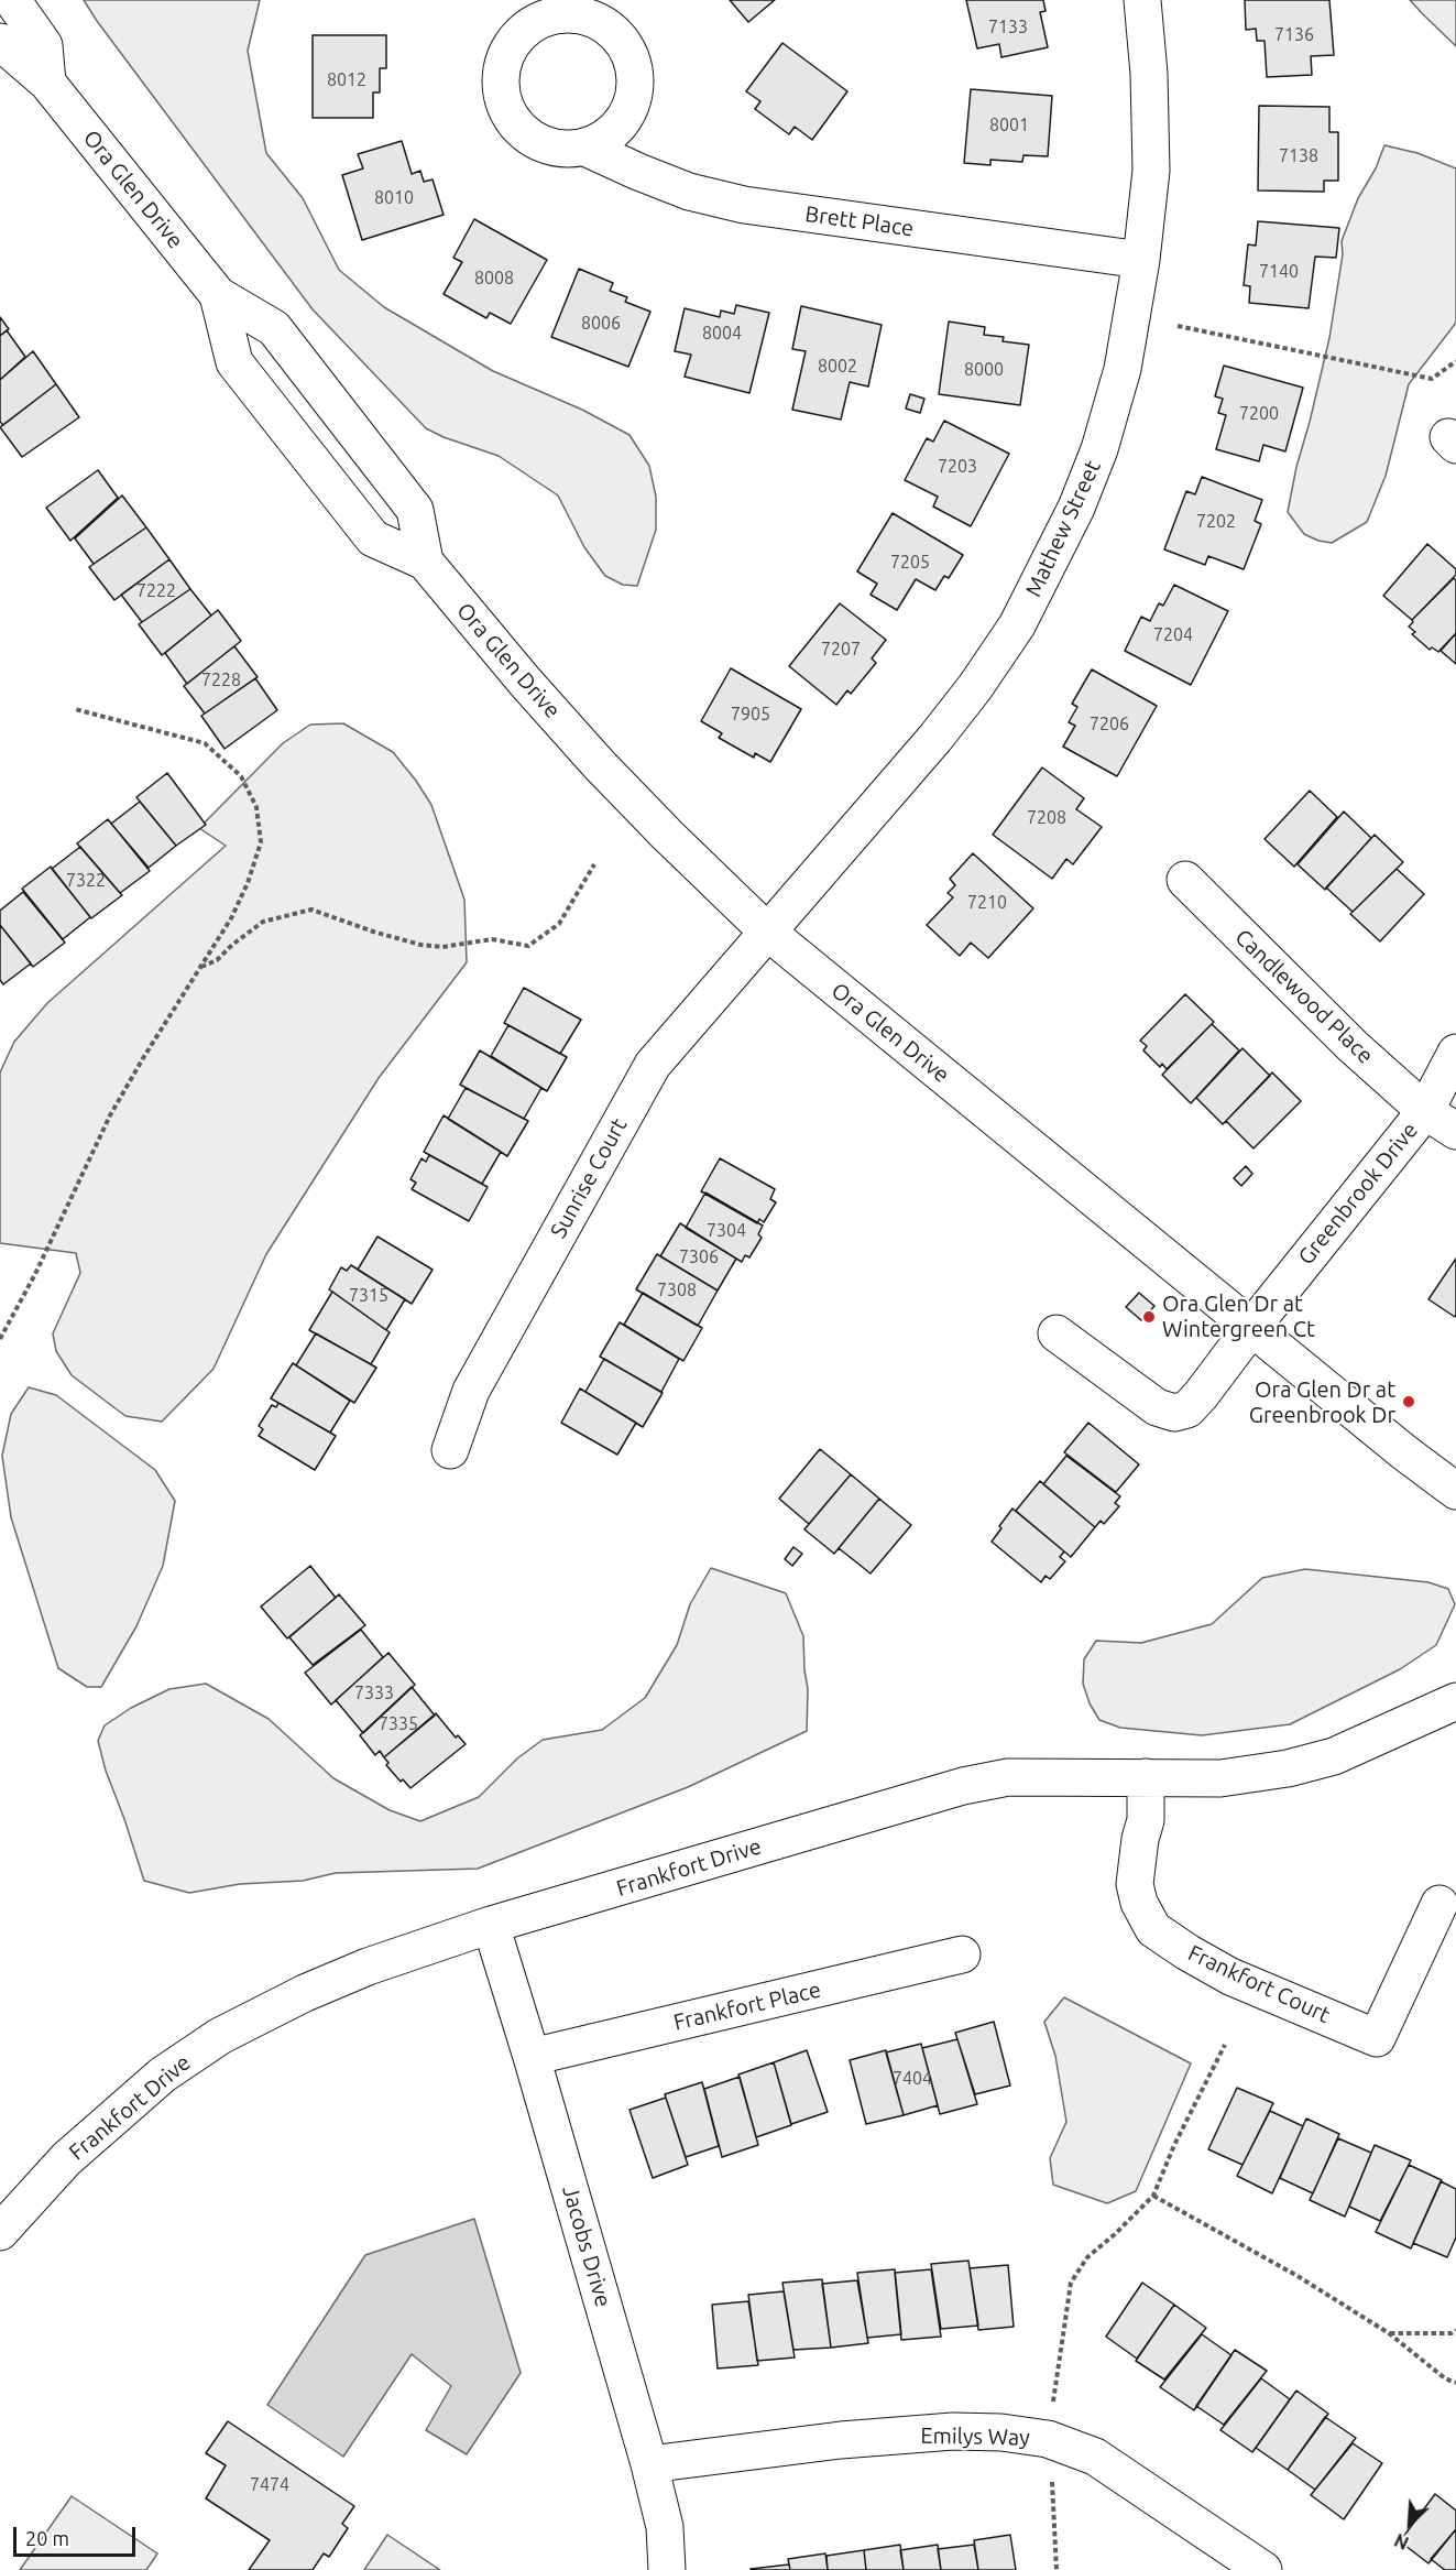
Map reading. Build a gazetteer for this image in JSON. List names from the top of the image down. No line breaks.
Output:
{"streets":{"street":["Ora Glen Drive","Brett Place","Mathew Street","Candlewood Place","Sunrise Court","Greenbrook Drive","Frankfort Drive","Frankfort Court","Frankfort Place","Jacobs Drive","Emilys Way"]},"crossings":[["Ora Glen Drive","Mathew Street"],["Ora Glen Drive","Sunrise Court"],["Ora Glen Drive","Greenbrook Drive"],["Brett Place","Mathew Street"],["Mathew Street","Sunrise Court"],["Candlewood Place","Greenbrook Drive"],["Frankfort Drive","Frankfort Court"],["Frankfort Drive","Jacobs Drive"],["Frankfort Place","Jacobs Drive"],["Jacobs Drive","Emilys Way"]],"places":["Ora Glen Dr at Wintergreen Ct","Ora Glen Dr at Greenbrook Dr"],"house_numbers":["7133","7136","8012","8001","7138","8010","7140","8008","8006","8004","8002","8000","7200","7203","7202","7205","7222","7204","7207","7228","7905","7206","7208","7322","7210","7304","7306","7308","7315","7333","7335","7404","7474"],"scale_bar":"20 m","north":"bottom left"}
